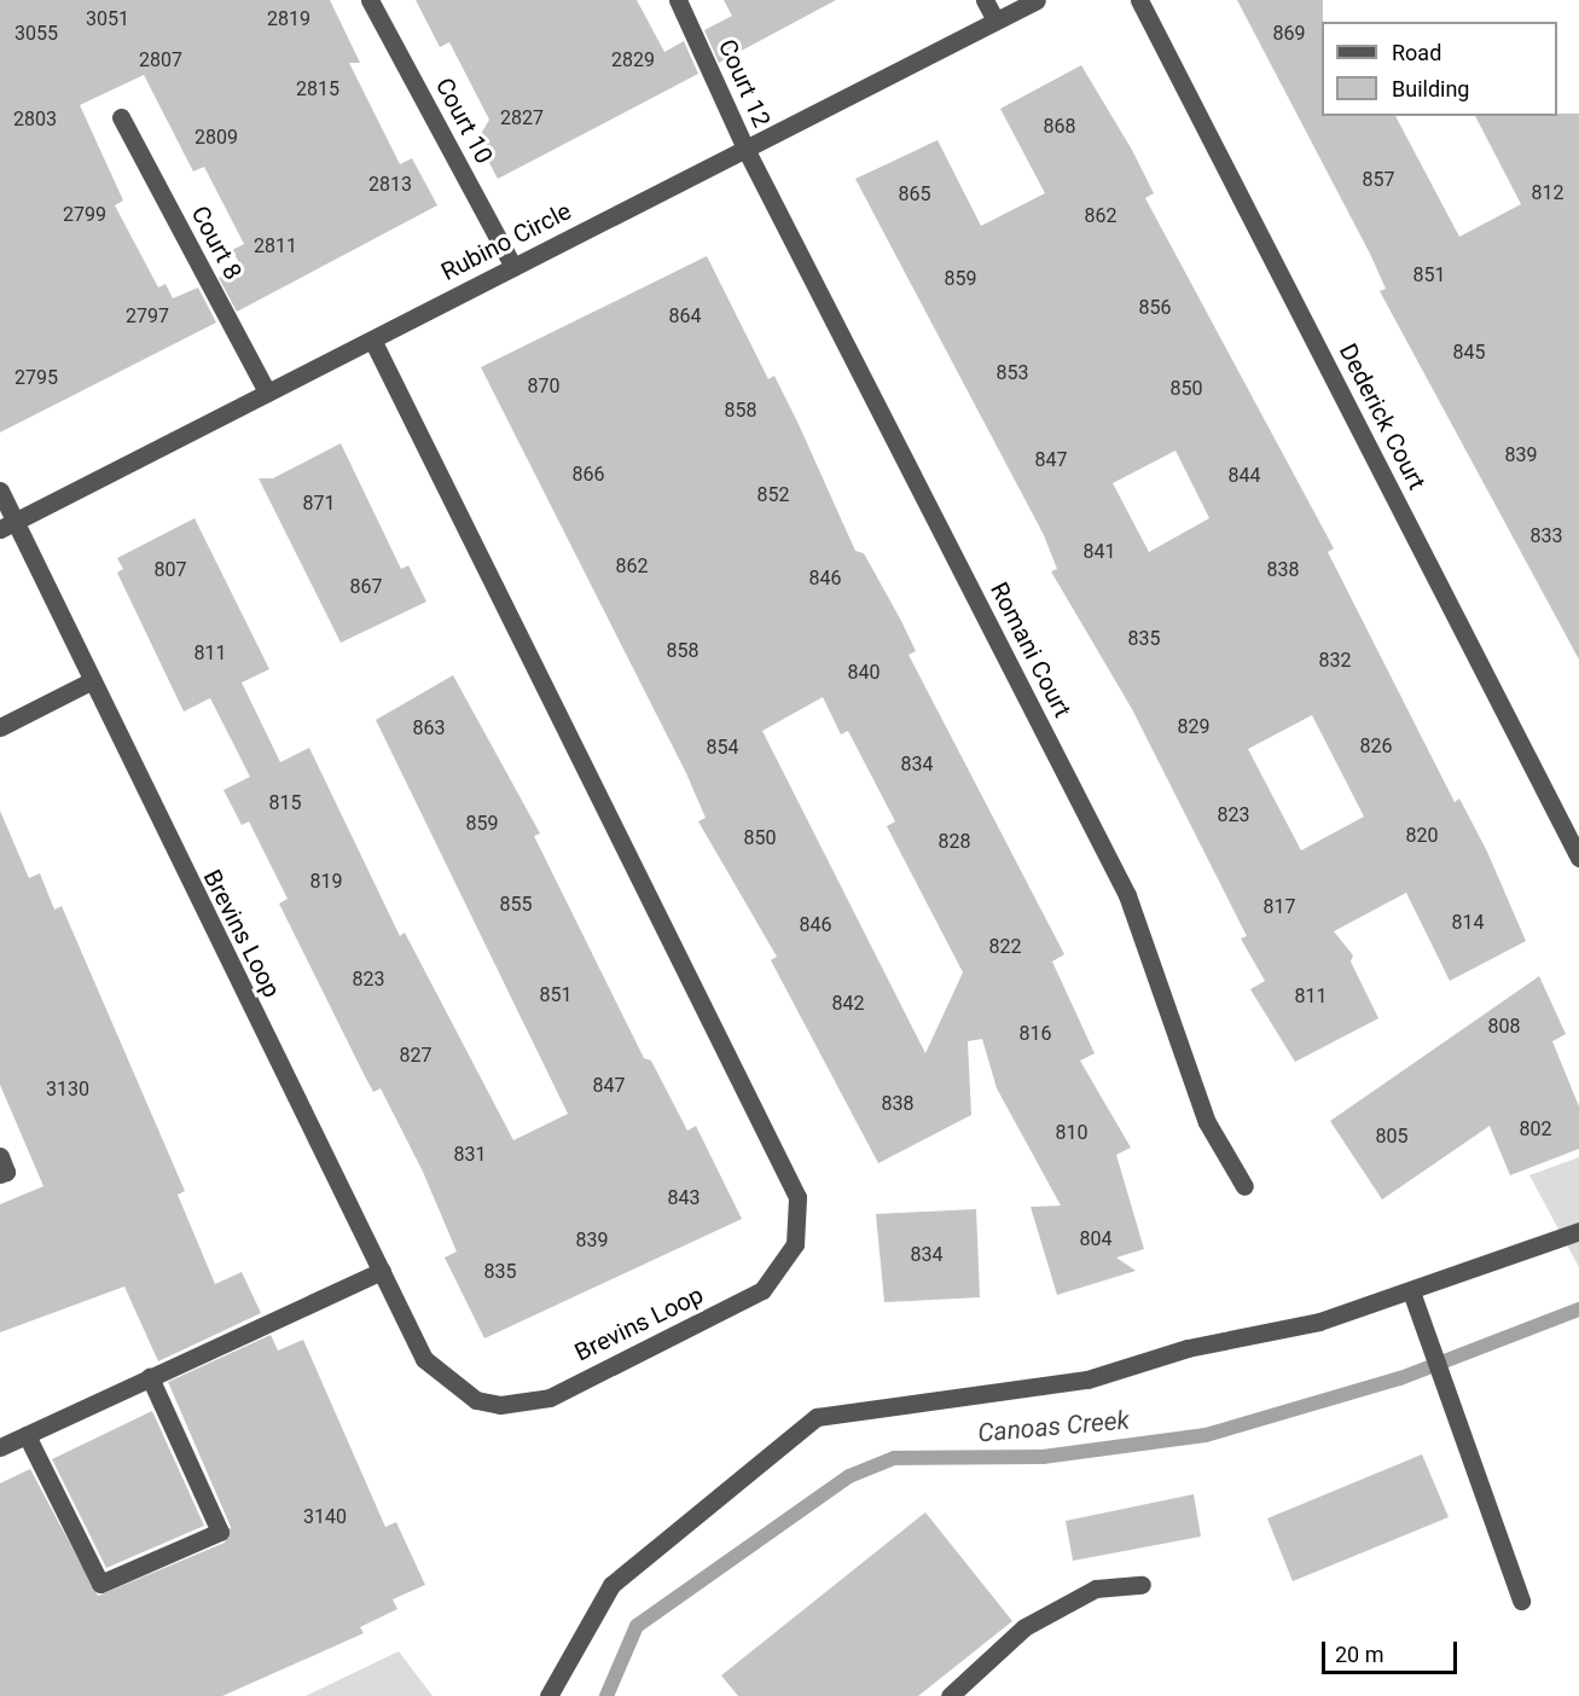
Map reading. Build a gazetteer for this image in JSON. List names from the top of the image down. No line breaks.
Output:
{"streets":{"street":["Court 12","Court 10","Rubino Circle","Court 8","Dederick Court","Romani Court","Brevins Loop"]},"crossings":[["Court 12","Rubino Circle"],["Court 12","Romani Court"],["Court 10","Rubino Circle"],["Rubino Circle","Court 8"],["Rubino Circle","Romani Court"],["Rubino Circle","Brevins Loop"]],"water":["Canoas Creek"],"house_numbers":["3051","2819","3055","869","2807","2829","2815","2827","2803","868","2809","857","2813","812","865","2799","862","2811","851","859","856","2797","864","845","853","2795","870","850","858","839","847","866","844","852","871","833","841","862","807","838","846","867","835","858","811","832","840","829","863","826","854","834","815","823","859","820","850","828","819","855","817","814","846","822","823","851","811","842","808","816","827","847","3130","838","802","810","805","831","843","804","839","834","835","3140"],"legend":["Road","Building"],"scale_bar":"20 m"}
